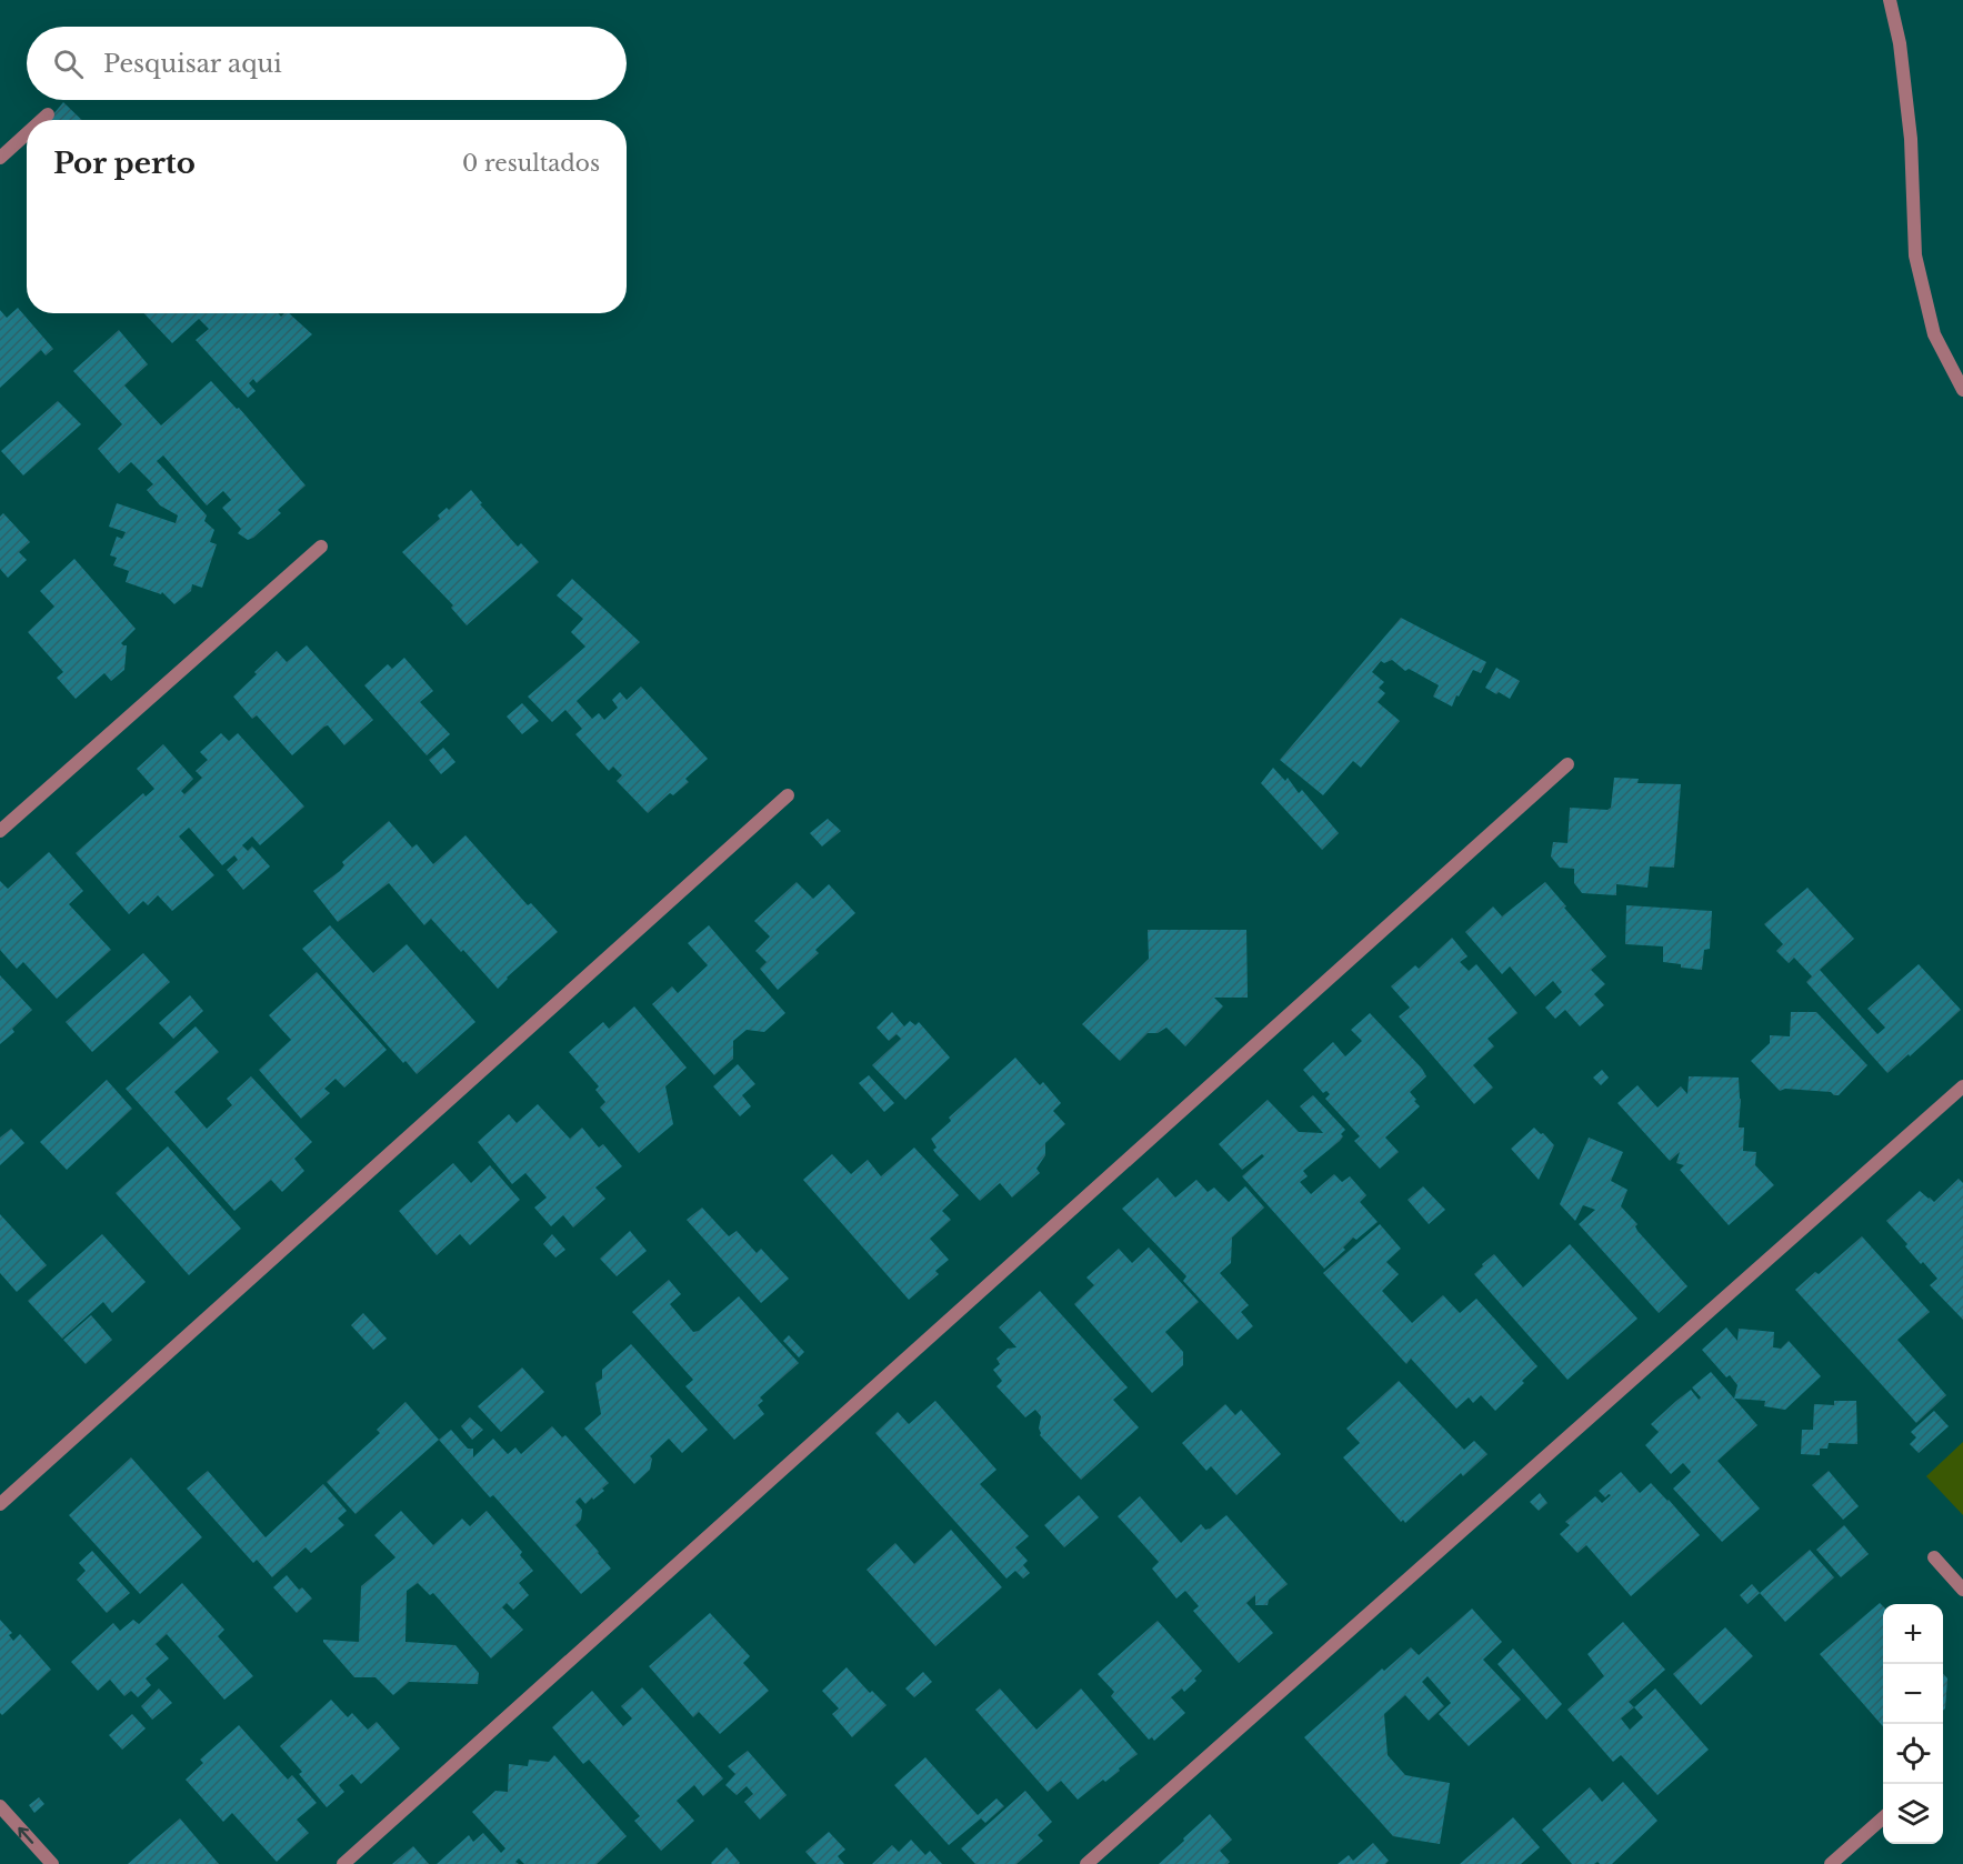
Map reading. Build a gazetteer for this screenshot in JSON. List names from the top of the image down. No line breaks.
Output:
{"page":{"search":"Pesquisar aqui","heading":["Por perto","0 resultados"],"map_buttons":["+","−"]}}
